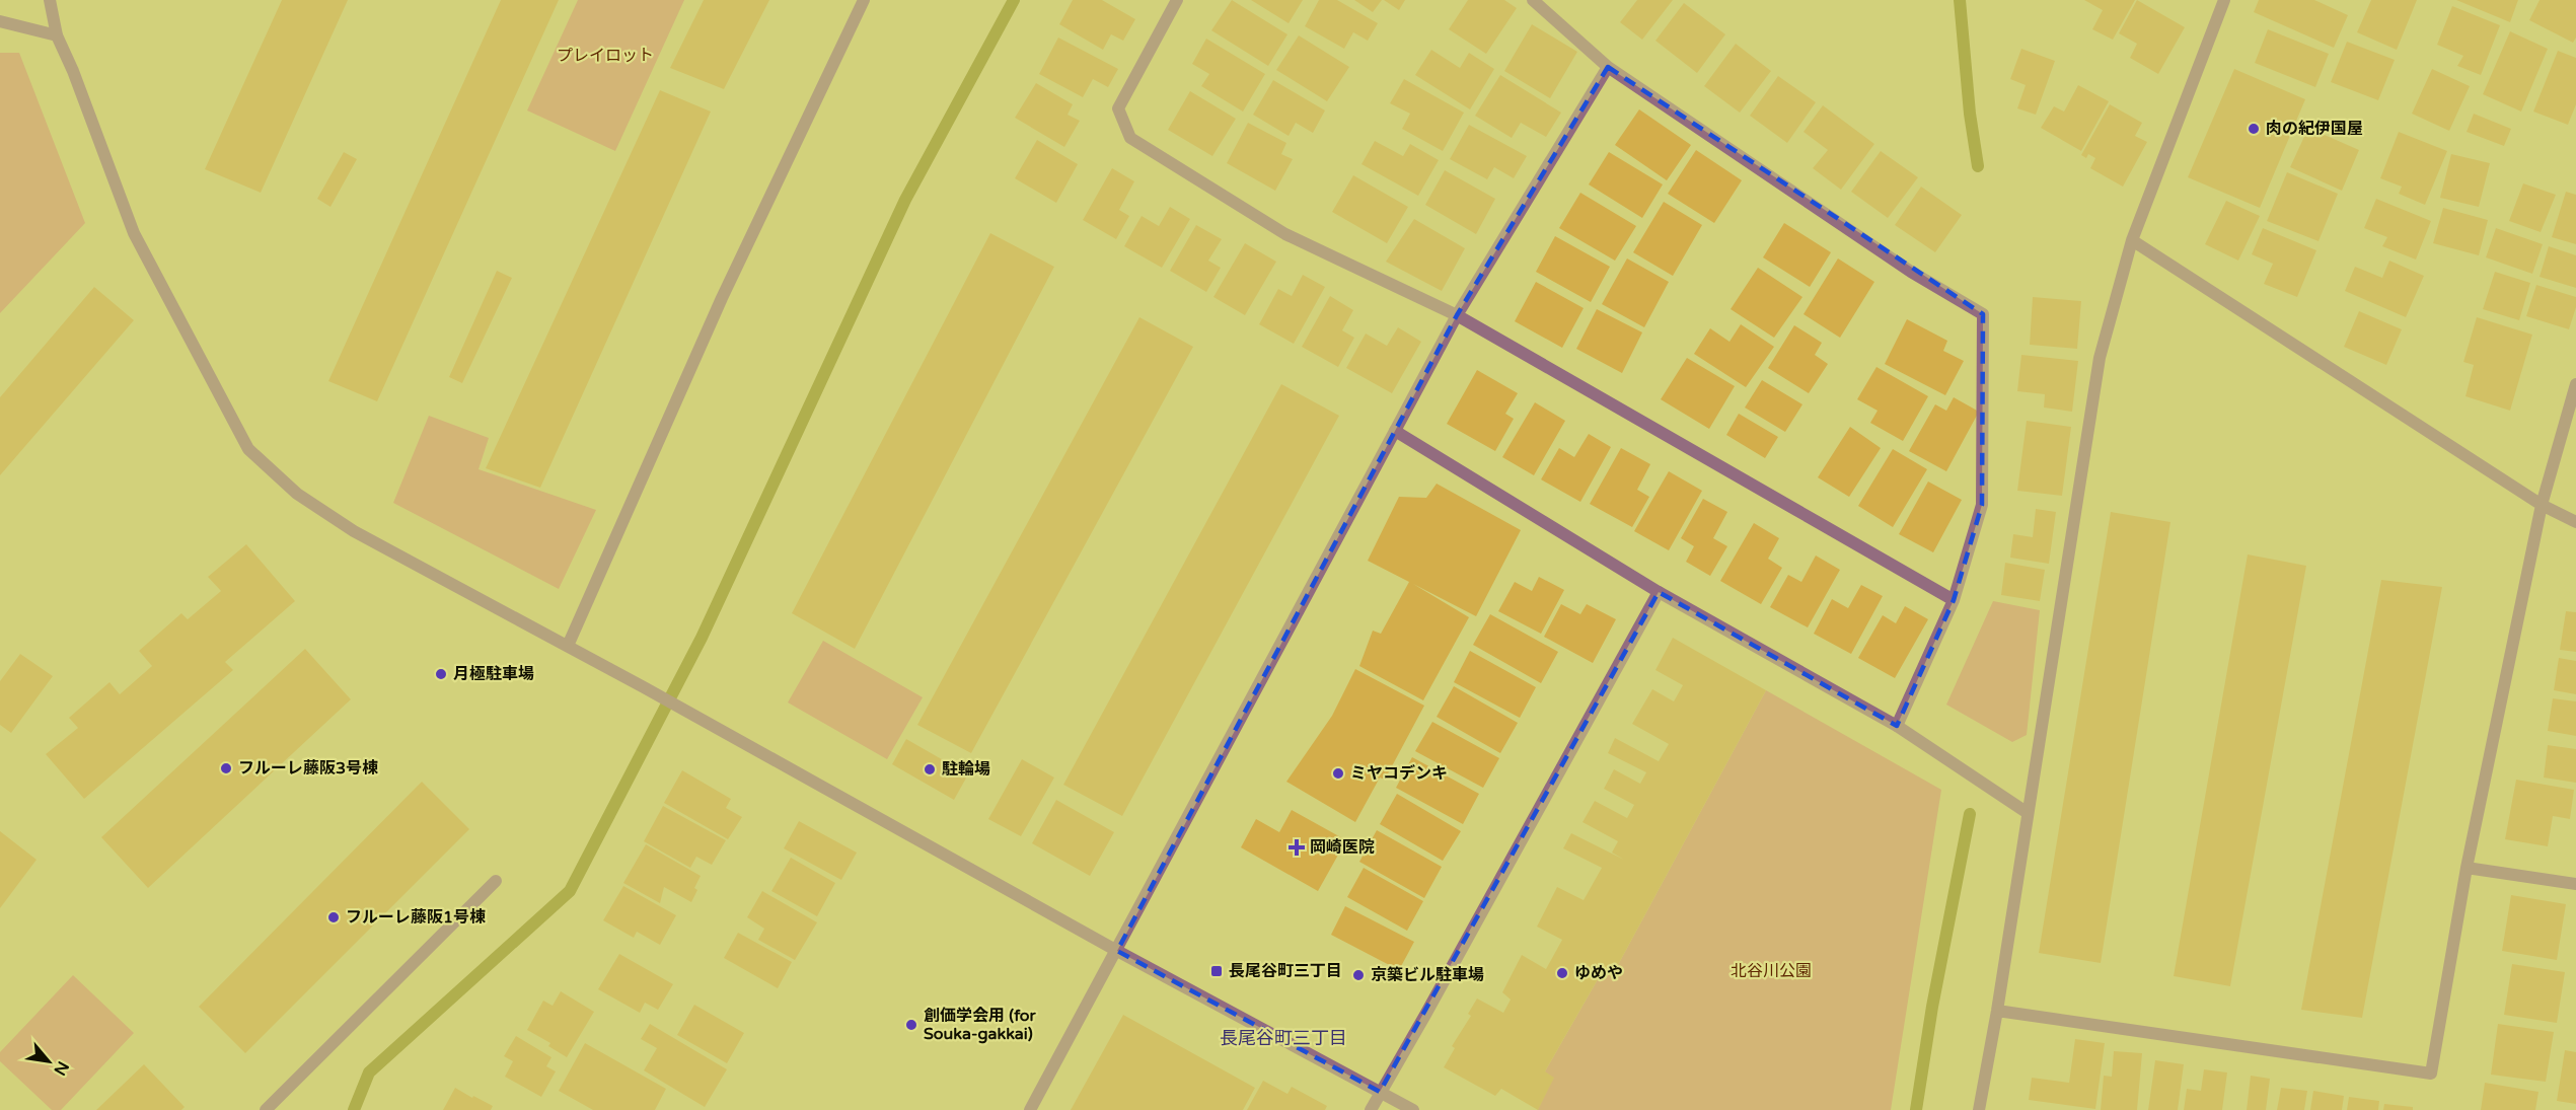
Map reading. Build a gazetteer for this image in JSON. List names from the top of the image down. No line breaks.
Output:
{"districts":["長尾谷町三丁目"],"parks":["プレイロット","北谷川公園"],"places":{"other":["肉の紀伊国屋","月極駐車場","フルーレ藤阪3号棟","駐輪場","ミヤコデンキ","フルーレ藤阪1号棟","ゆめや","京築ビル駐車場","創価学会用 (for Souka-gakkai)"],"health":["岡崎医院"],"transit":["長尾谷町三丁目"]},"north":"bottom right"}
